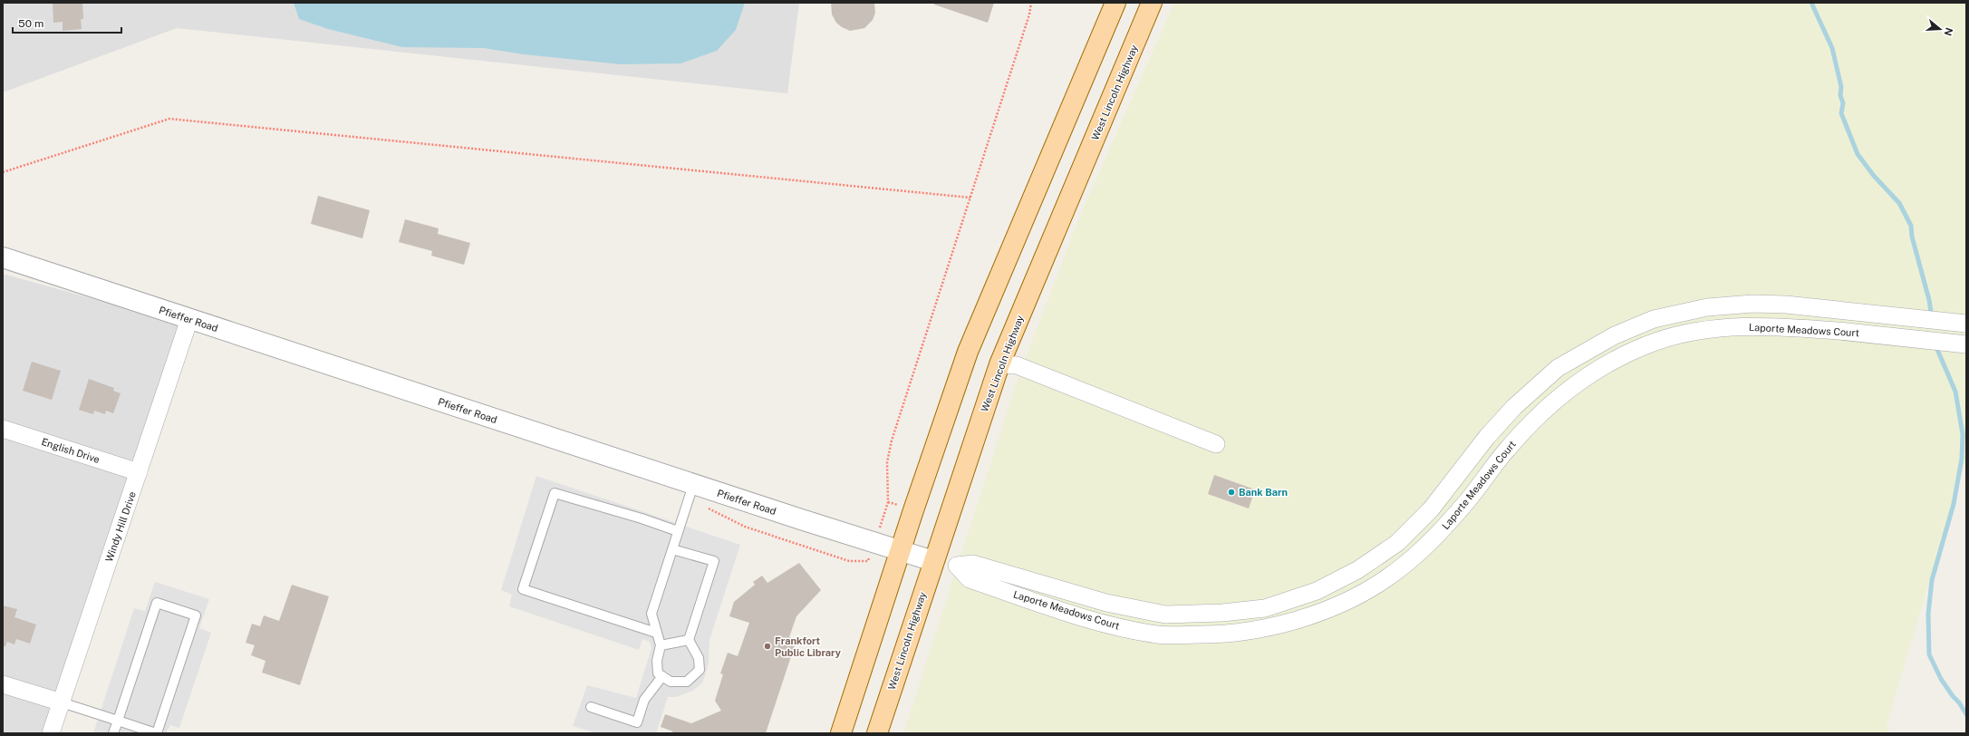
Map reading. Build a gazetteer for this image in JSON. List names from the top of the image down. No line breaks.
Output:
{"streets":{"main road":["West Lincoln Highway"],"street":["Pfieffer Road","Laporte Meadows Court","English Drive","Windy Hill Drive"]},"crossings":[["West Lincoln Highway","Pfieffer Road"],["West Lincoln Highway","Laporte Meadows Court"],["Pfieffer Road","Laporte Meadows Court"],["Pfieffer Road","Windy Hill Drive"],["English Drive","Windy Hill Drive"]],"places":["Bank Barn","Frankfort Public Library"],"scale_bar":"50 m","north":"right"}
